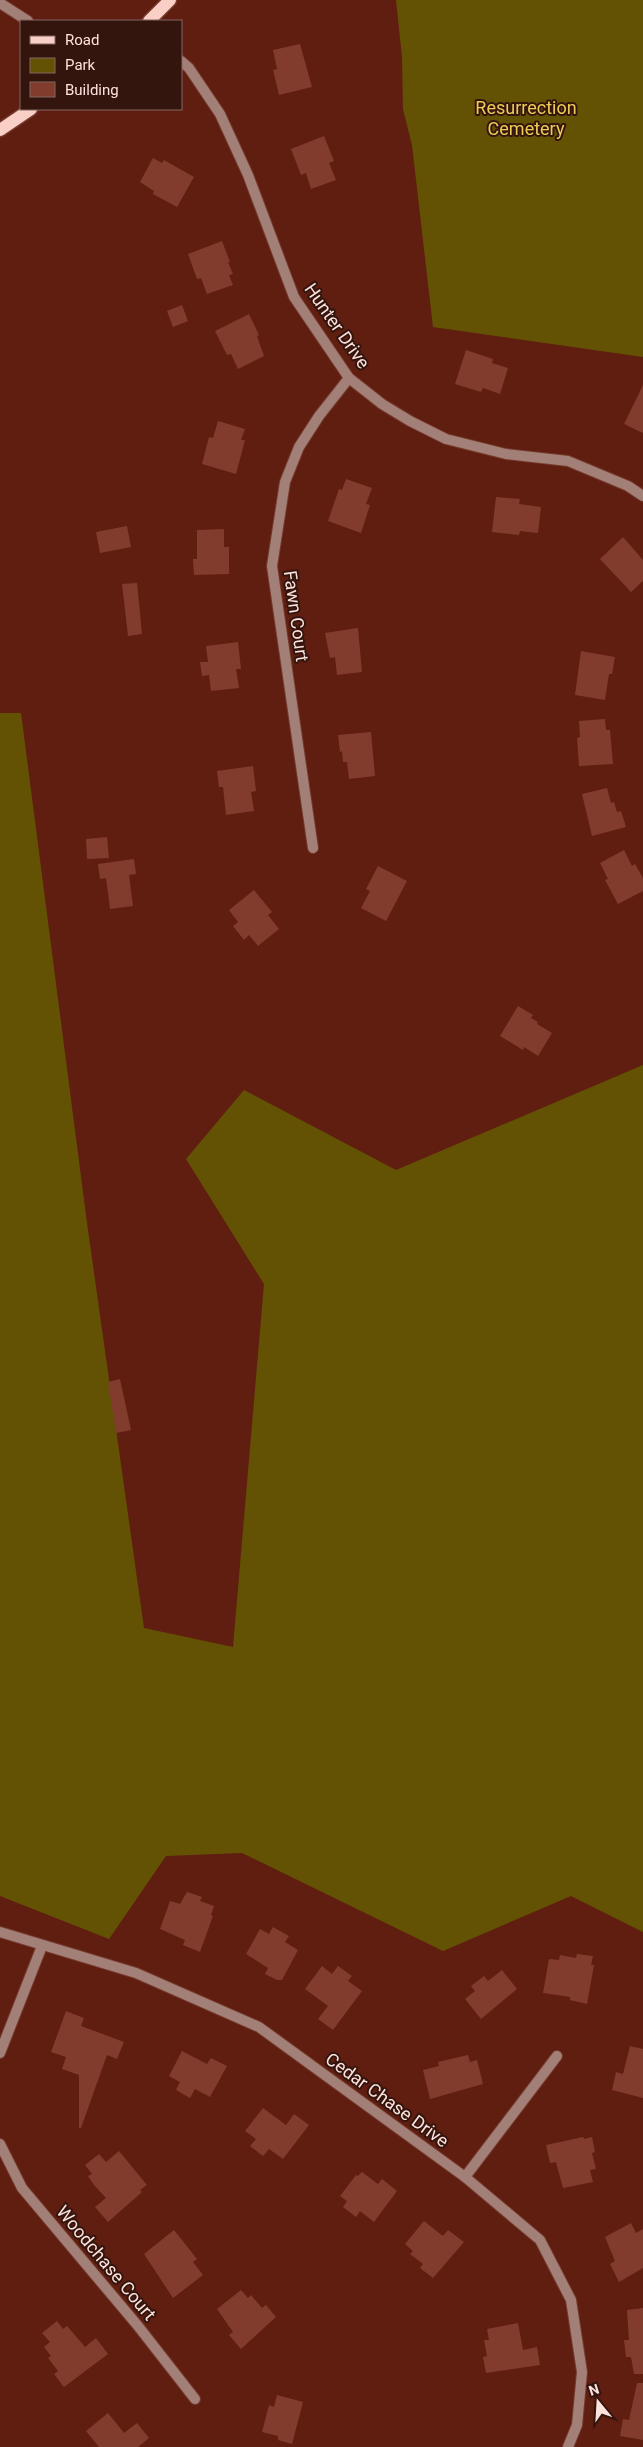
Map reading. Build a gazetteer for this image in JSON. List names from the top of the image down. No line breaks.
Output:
{"streets":{"street":["Hunter Drive","Fawn Court","Cedar Chase Drive","Woodchase Court"]},"crossings":[["Hunter Drive","Fawn Court"]],"parks":["Resurrection Cemetery"],"legend":["Road","Park","Building"],"north":"top"}
